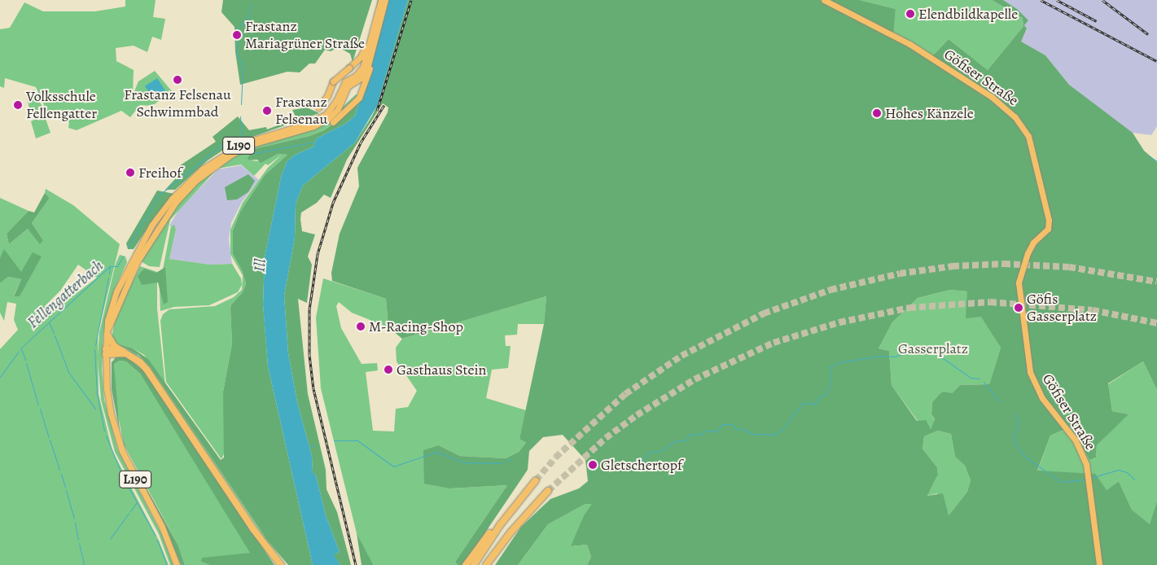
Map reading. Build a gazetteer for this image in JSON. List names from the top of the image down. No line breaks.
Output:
{"streets":{"main road":["Göfiser Straße","L190"]},"water":["Ill","Fellengatterbach"],"parks":["Gasserplatz"],"places":["Elendbildkapelle","Frastanz Mariagrüner Straße","Frastanz Felsenau Schwimmbad","Volksschule Fellengatter","Frastanz Felsenau","Hohes Känzele","Freihof","Göfis Gasserplatz","M-Racing-Shop","Gasthaus Stein","Gletschertopf"]}
